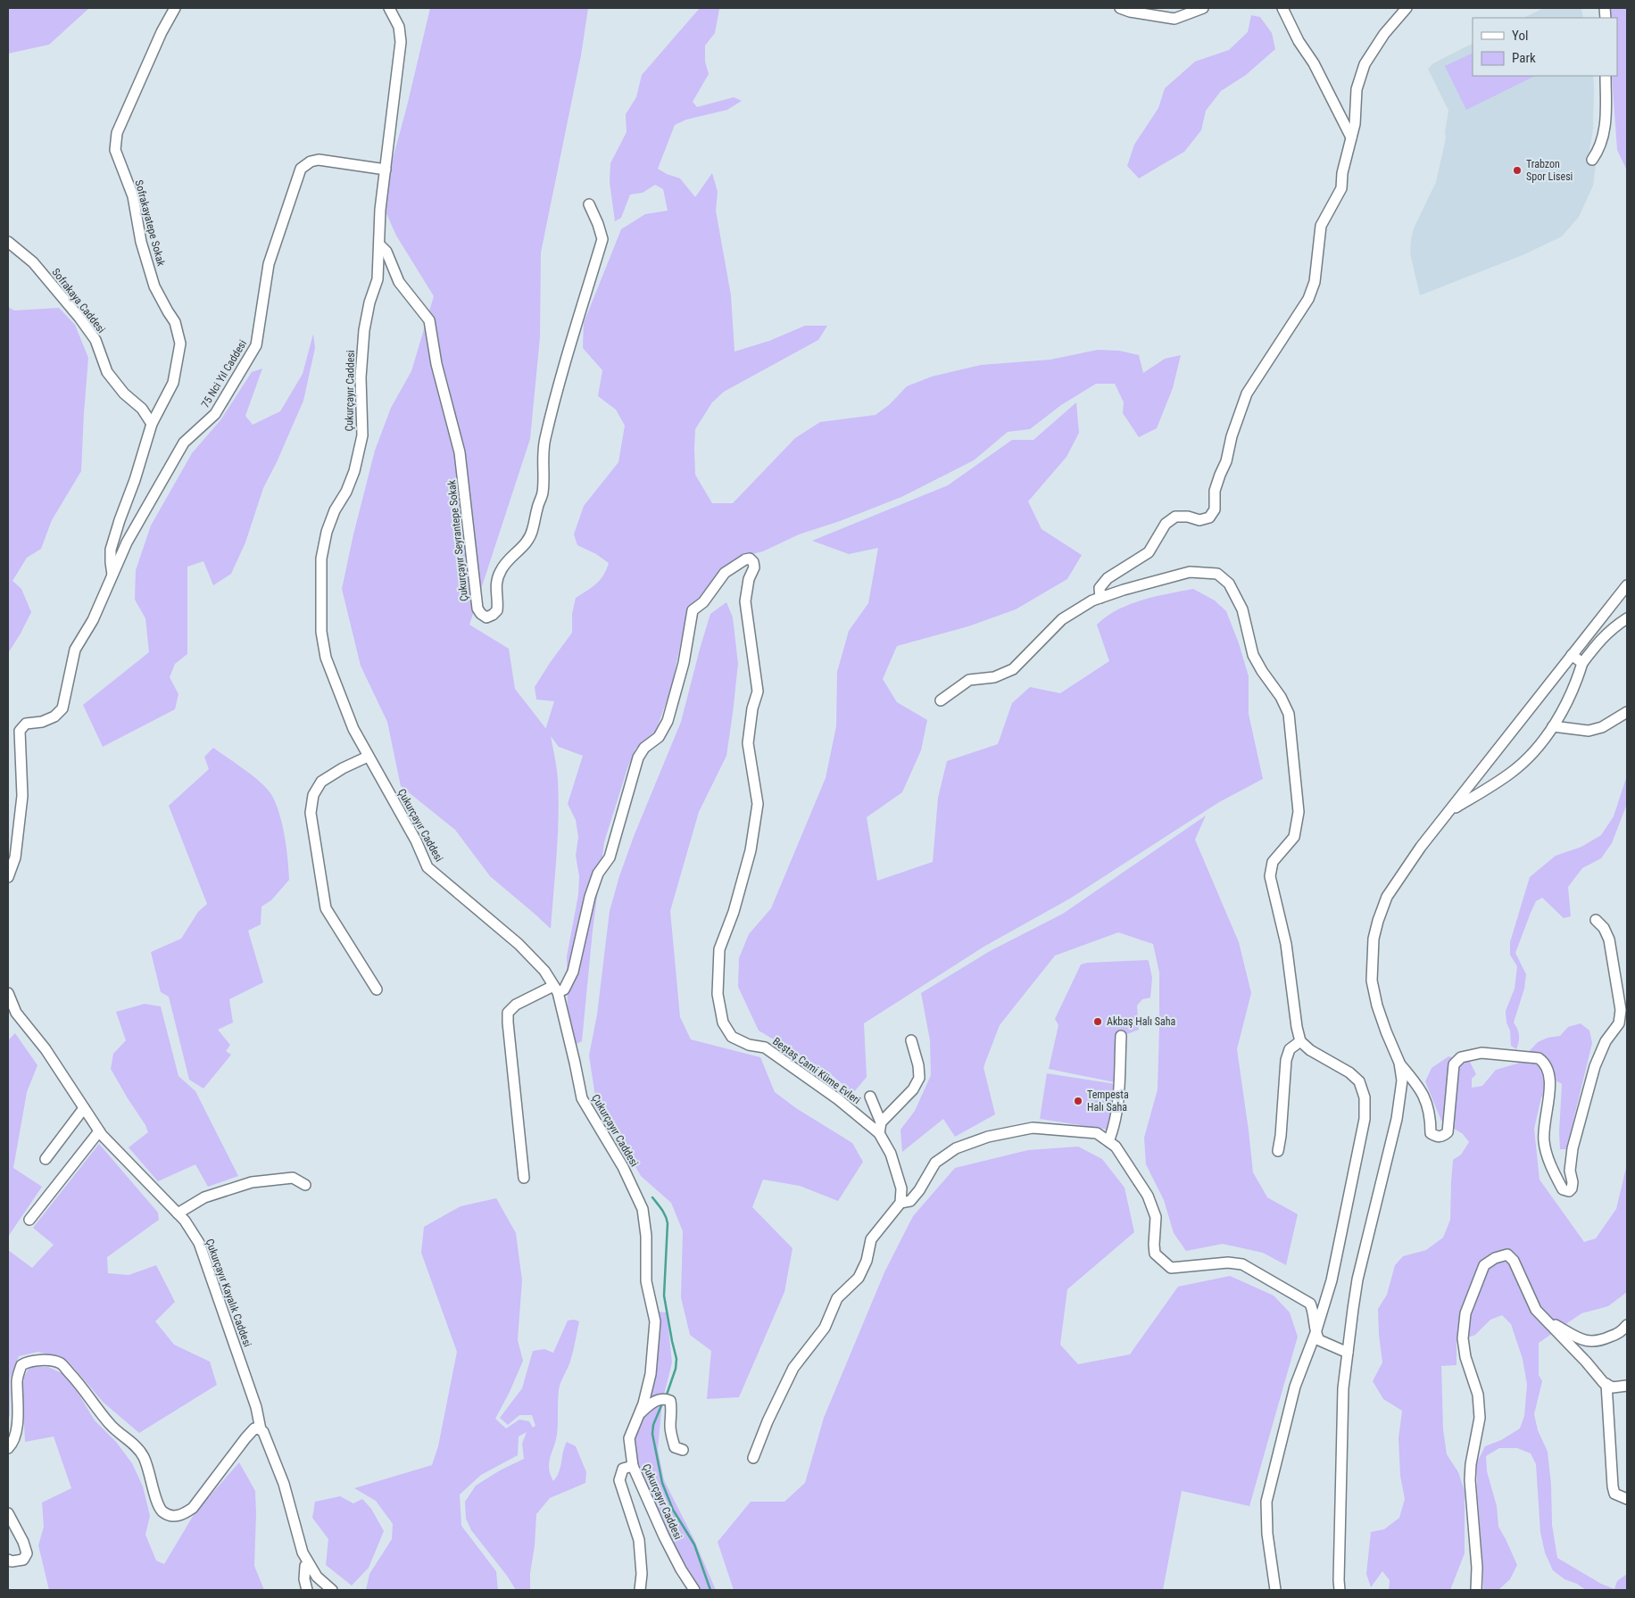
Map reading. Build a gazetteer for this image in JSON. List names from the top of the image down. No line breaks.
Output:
{"streets":{"street":["Sofrakayatepe Sokak","Sofrakaya Caddesi","75 Nci Yıl Caddesi","Çukurçayır Caddesi","Çukurçayır Seyrantepe Sokak","Beştaş Cami Küme Evleri","Çukurçayır Kayalık Caddesi"]},"crossings":[["Sofrakayatepe Sokak","Sofrakaya Caddesi"],["Sofrakayatepe Sokak","75 Nci Yıl Caddesi"],["75 Nci Yıl Caddesi","Çukurçayır Caddesi"],["Çukurçayır Caddesi","Çukurçayır Seyrantepe Sokak"],["Çukurçayır Caddesi","Beştaş Cami Küme Evleri"]],"places":["Trabzon Spor Lisesi","Akbaş Halı Saha","Tempesta Halı Saha"],"legend":["Yol","Park"]}
